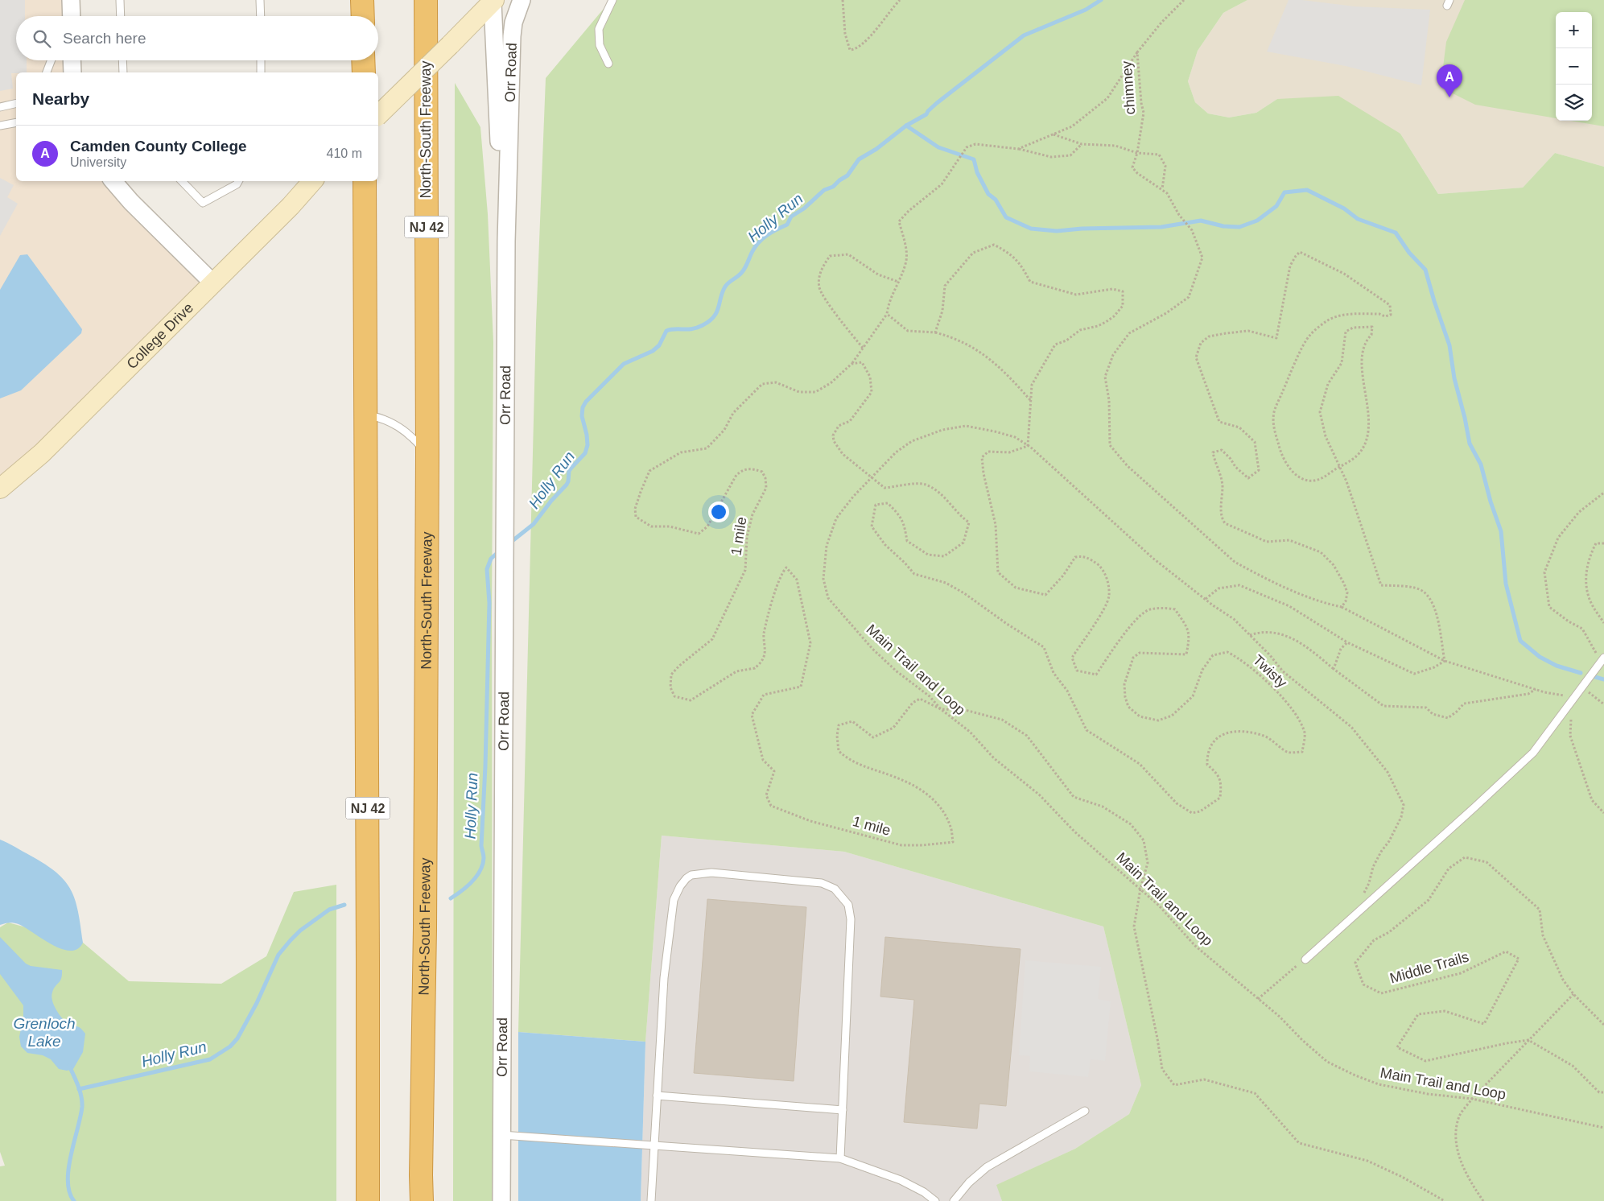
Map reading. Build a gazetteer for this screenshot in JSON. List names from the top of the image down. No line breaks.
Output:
{"streets":{"highway":["North-South Freeway","NJ 42"],"main road":["College Drive"],"street":["Orr Road"],"path":["chimney","1 mile","Main Trail and Loop","Twisty","Middle Trails"]},"crossings":[["1 mile","Main Trail and Loop"],["Main Trail and Loop","Twisty"]],"water":["Holly Run","Grenloch Lake"],"page":{"map_buttons":["+","−"],"search":"Search here","pins":"A","heading":"Nearby","list":[{"mark":"A","name":"Camden County College","note":"University","value":"410 m"}]}}
